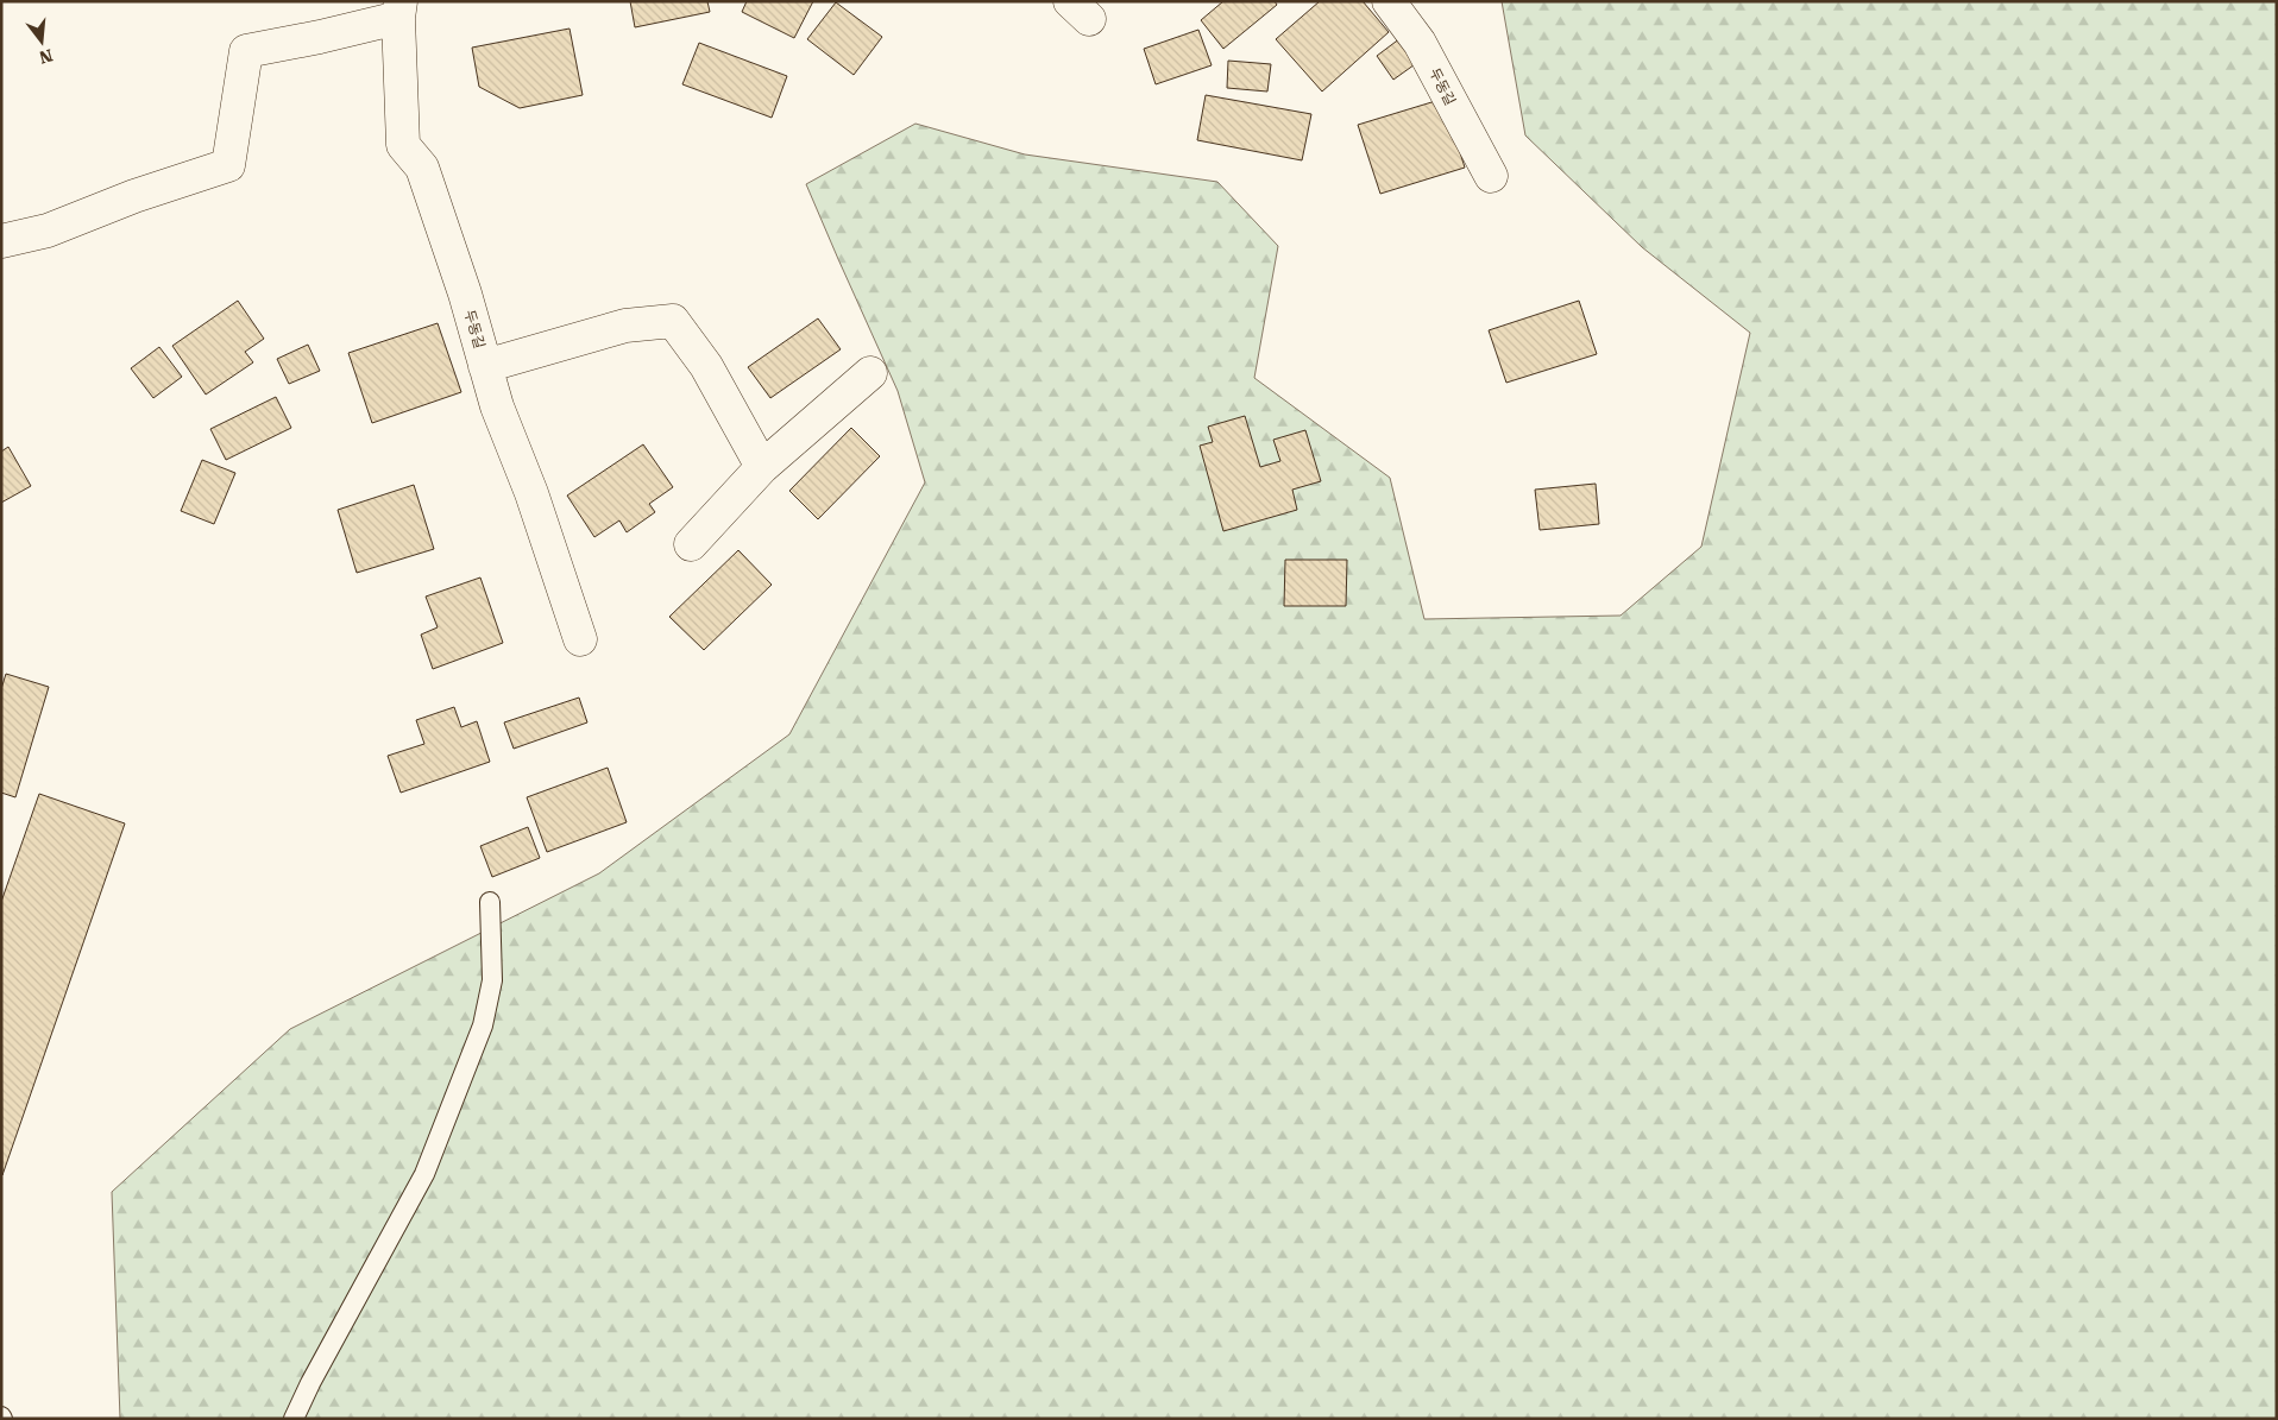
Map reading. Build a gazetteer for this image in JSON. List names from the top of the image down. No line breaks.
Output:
{"streets":{"street":["두동길"]},"north":"bottom"}
